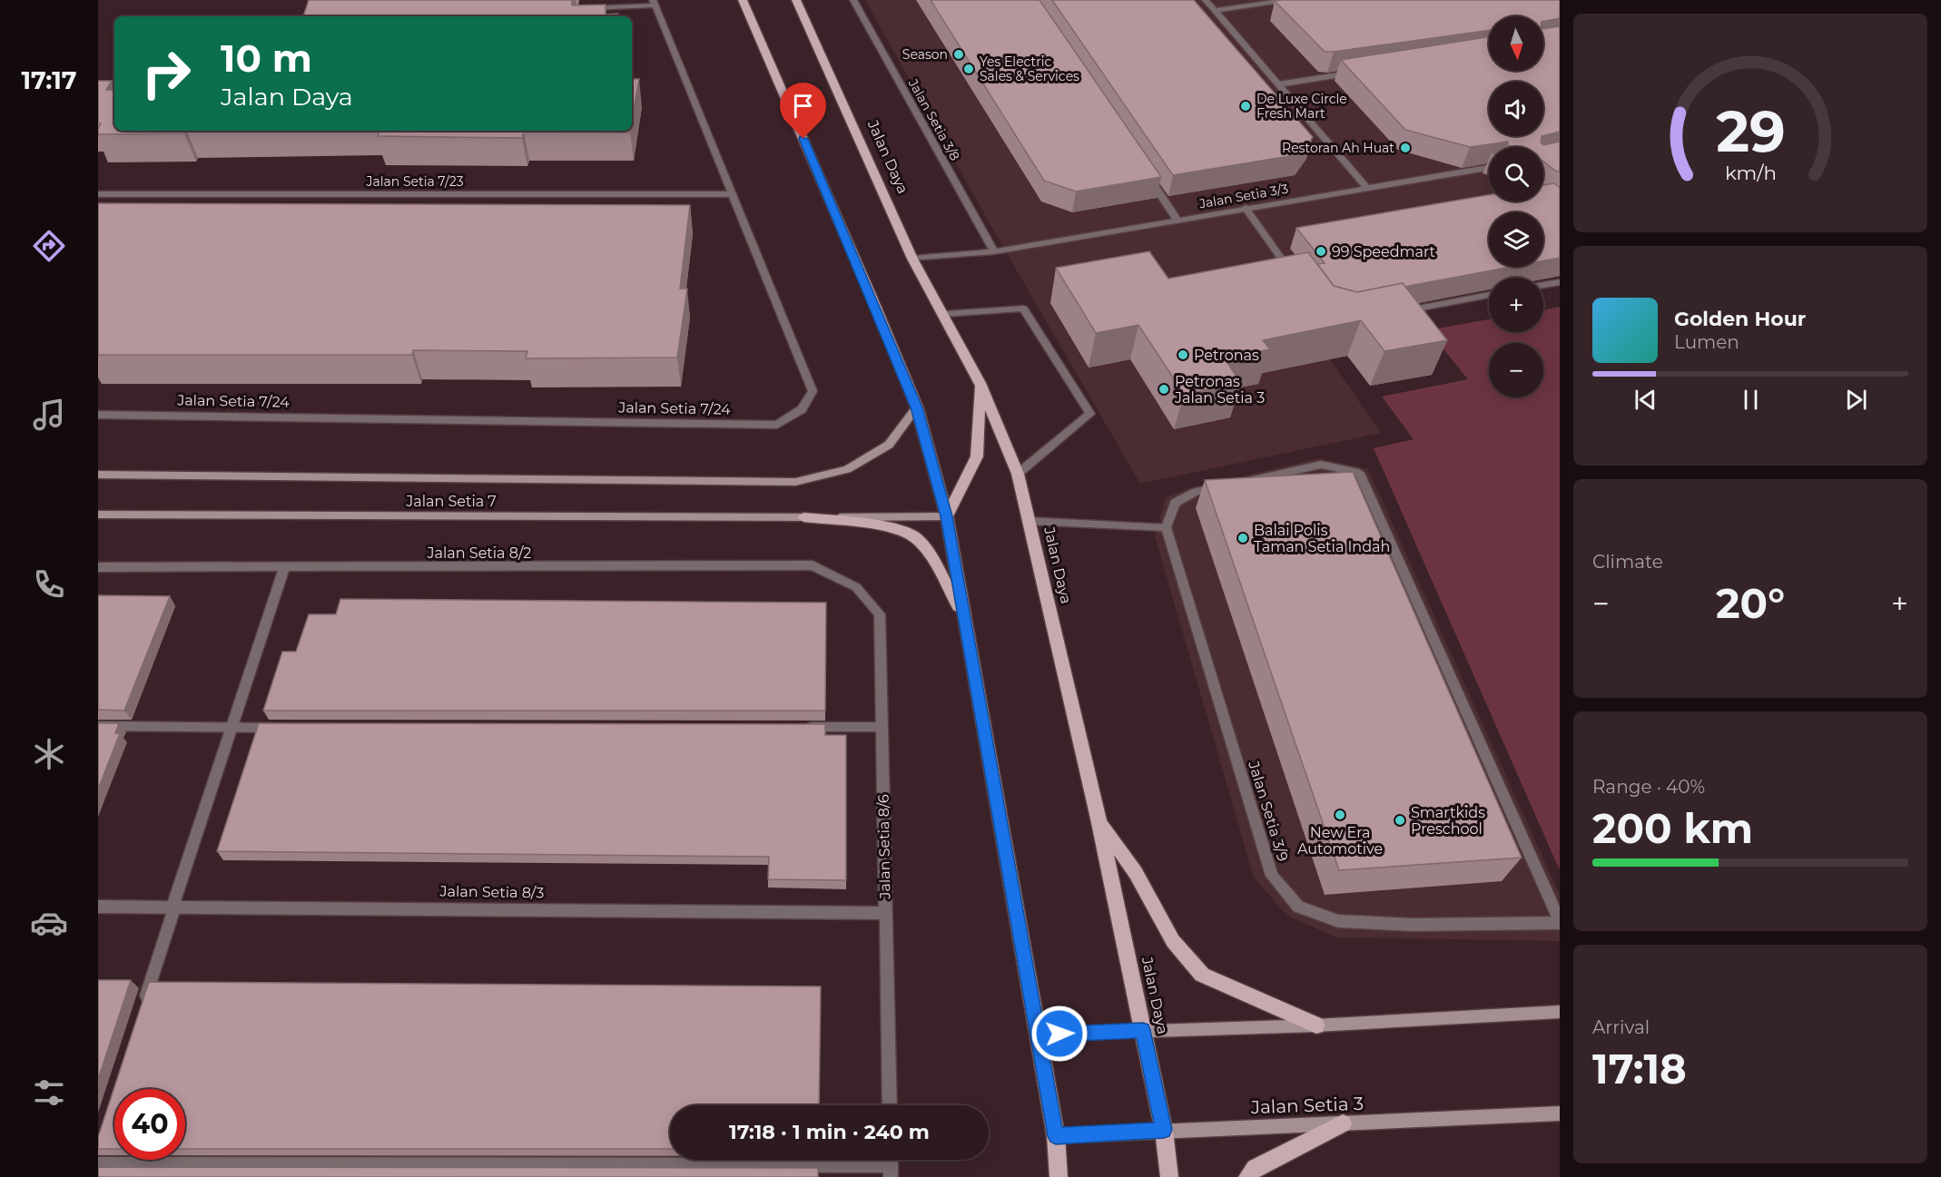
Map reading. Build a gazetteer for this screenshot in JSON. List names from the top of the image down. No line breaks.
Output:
{"streets":{"main road":["Jalan Daya"],"street":["Jalan Setia 3/8","Jalan Setia 7/23","Jalan Setia 3/3","Jalan Setia 7/24","Jalan Setia 7","Jalan Setia 8/2","Jalan Setia 3/9","Jalan Setia 8/6","Jalan Setia 8/3","Jalan Setia 3"]},"crossings":[["Jalan Setia 3/8","Jalan Setia 3/3"],["Jalan Daya","Jalan Setia 3/3"],["Jalan Daya","Jalan Setia 3"],["Jalan Setia 7/23","Jalan Setia 7/24"],["Jalan Setia 8/2","Jalan Setia 8/6"],["Jalan Setia 8/6","Jalan Setia 8/3"]],"places":["Season","Yes Electric Sales & Services","De Luxe Circle Fresh Mart","Restoran Ah Huat","99 Speedmart","Petronas","Petronas Jalan Setia 3","Balai Polis Taman Setia Indah","New Era Automotive","Smartkids Preschool"],"north":"bottom","page":{"tabs":"17:17","map_buttons":["+","−"],"turn":["10 m","Jalan Daya"],"song":["Golden Hour","Lumen"],"tile":["Climate",["Range · 40%","200 km"],["Arrival","17:18"]],"heat":["−","20°","+"],"limit":"40","trip":"17:18 · 1 min · 240 m","gauge":["29","km/h"]}}
